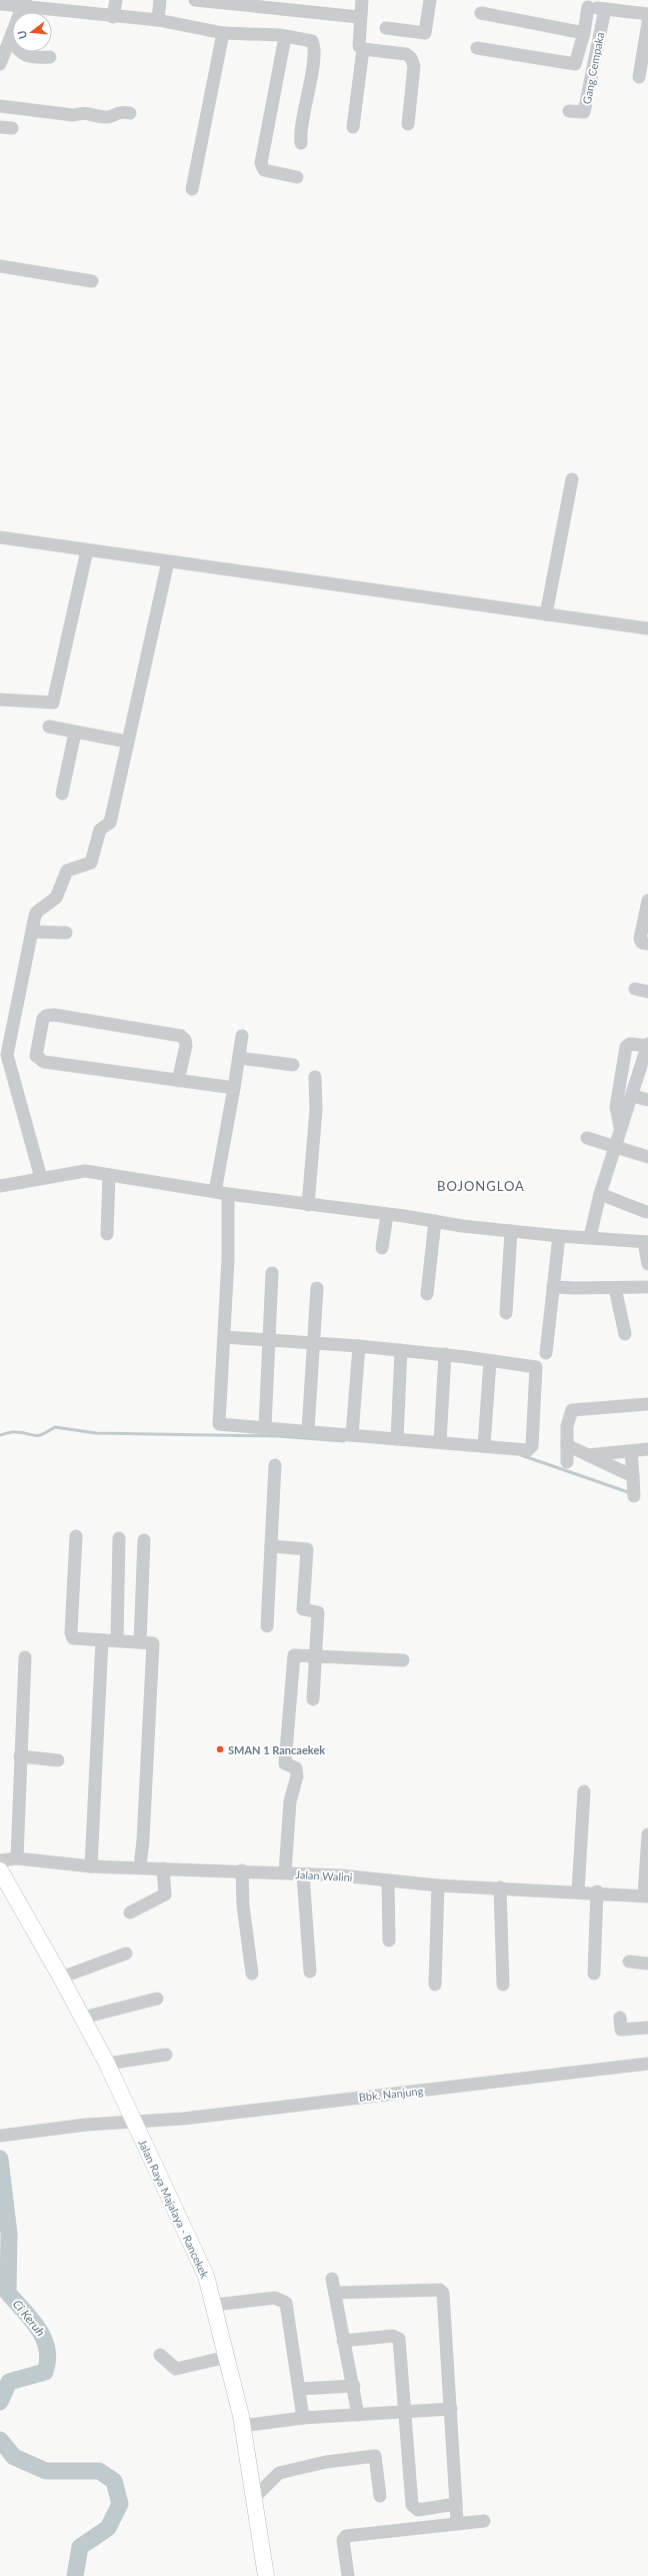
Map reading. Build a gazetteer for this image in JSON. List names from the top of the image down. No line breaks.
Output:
{"streets":{"main road":["Jalan Raya Majalaya - Rancekek"],"street":["Gang Cempaka","Jalan Walini","Bbk. Nanjung"]},"crossings":[["Bbk. Nanjung","Jalan Raya Majalaya - Rancekek"]],"districts":["BOJONGLOA"],"water":["Ci Keruh"],"places":["SMAN 1 Rancaekek"],"north":"left"}
